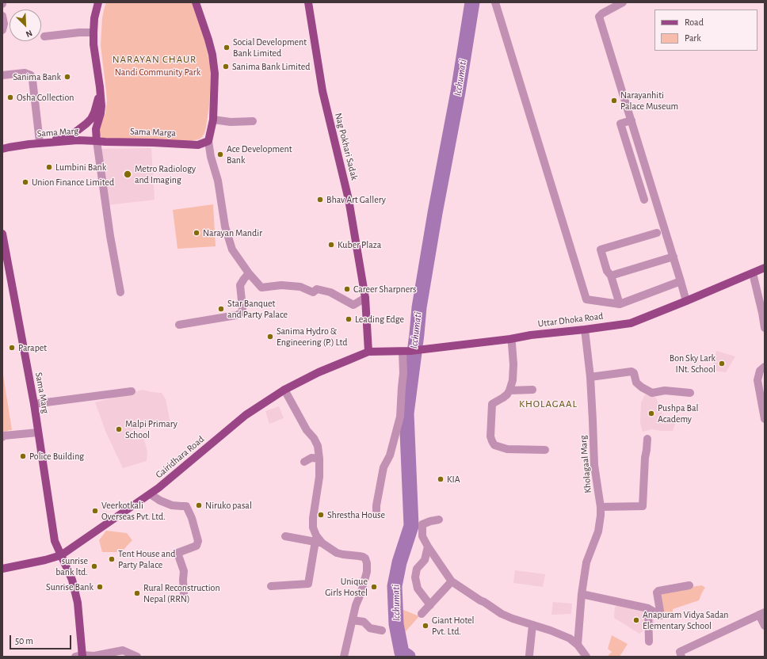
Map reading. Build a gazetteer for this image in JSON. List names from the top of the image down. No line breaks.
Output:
{"streets":{"main road":["Sama Marg","Sama Marga","Nag Pokhari Sadak","Uttar Dhoka Road","Gairidhara Road"],"street":["Kholagaal Marg"]},"crossings":[["Sama Marg","Sama Marga"],["Sama Marg","Gairidhara Road"],["Nag Pokhari Sadak","Uttar Dhoka Road"],["Nag Pokhari Sadak","Gairidhara Road"],["Uttar Dhoka Road","Gairidhara Road"],["Uttar Dhoka Road","Kholagaal Marg"]],"districts":["NARAYAN CHAUR","KHOLAGAAL"],"water":["Icchumati"],"parks":["Nandi Community Park"],"places":["Social Development Bank Limited","Sanima Bank Limited","Sanima Bank","Osha Collection","Narayanhiti Palace Museum","Ace Development Bank","Lumbini Bank","Metro Radiology and Imaging","Union Finance Limited","Bhav Art Gallery","Narayan Mandir","Kuber Plaza","Career Sharpners","Star Banquet and Party Palace","Leading Edge","Sanima Hydro & Engineering (P.) Ltd","Parapet","Bon Sky Lark INt. School","Pushpa Bal Academy","Malpi Primary School","Police Building","KIA","Niruko pasal","Veerkotkali Overseas Pvt. Ltd.","Shrestha House","Tent House and Party Palace","sunrise bank ltd.","Sunrise Bank","Unique Girls Hostel","Rural Reconstruction Nepal (RRN)","Anapuram Vidya Sadan Elementary School","Giant Hotel Pvt. Ltd."],"legend":["Road","Park"],"scale_bar":"50 m","north":"bottom right"}
